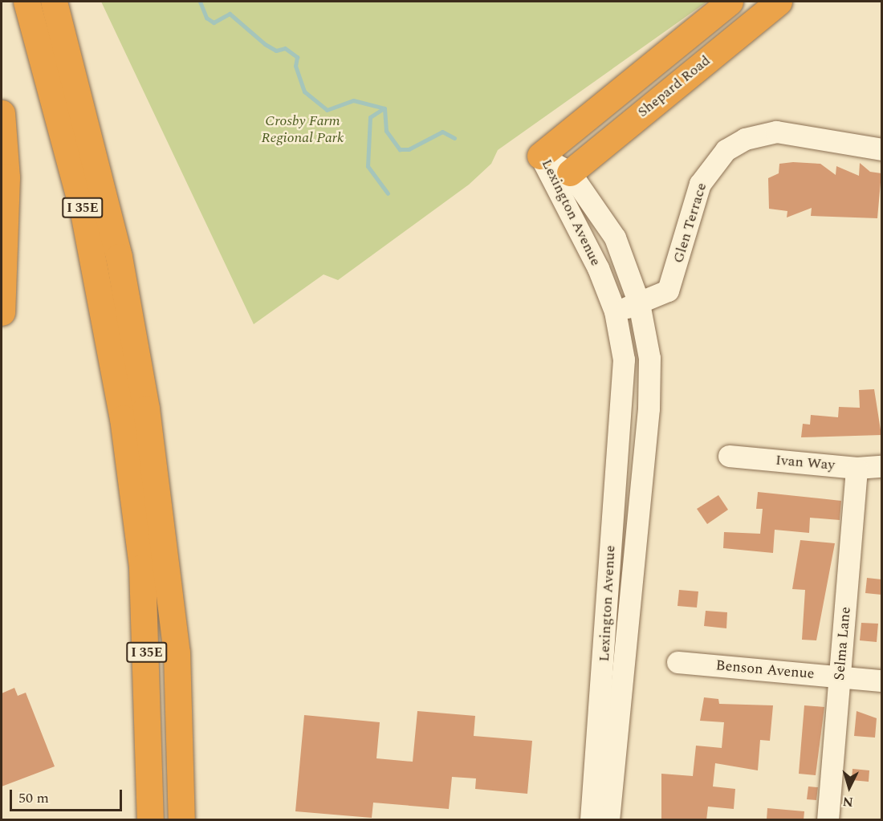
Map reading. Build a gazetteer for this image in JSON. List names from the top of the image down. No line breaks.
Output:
{"streets":{"highway":["Shepard Road","I 35E"],"street":["Lexington Avenue","Glen Terrace","Ivan Way","Selma Lane","Benson Avenue"]},"crossings":[["Shepard Road","Lexington Avenue"],["Lexington Avenue","Glen Terrace"],["Ivan Way","Selma Lane"],["Selma Lane","Benson Avenue"]],"parks":["Crosby Farm Regional Park"],"scale_bar":"50 m","north":"bottom"}
